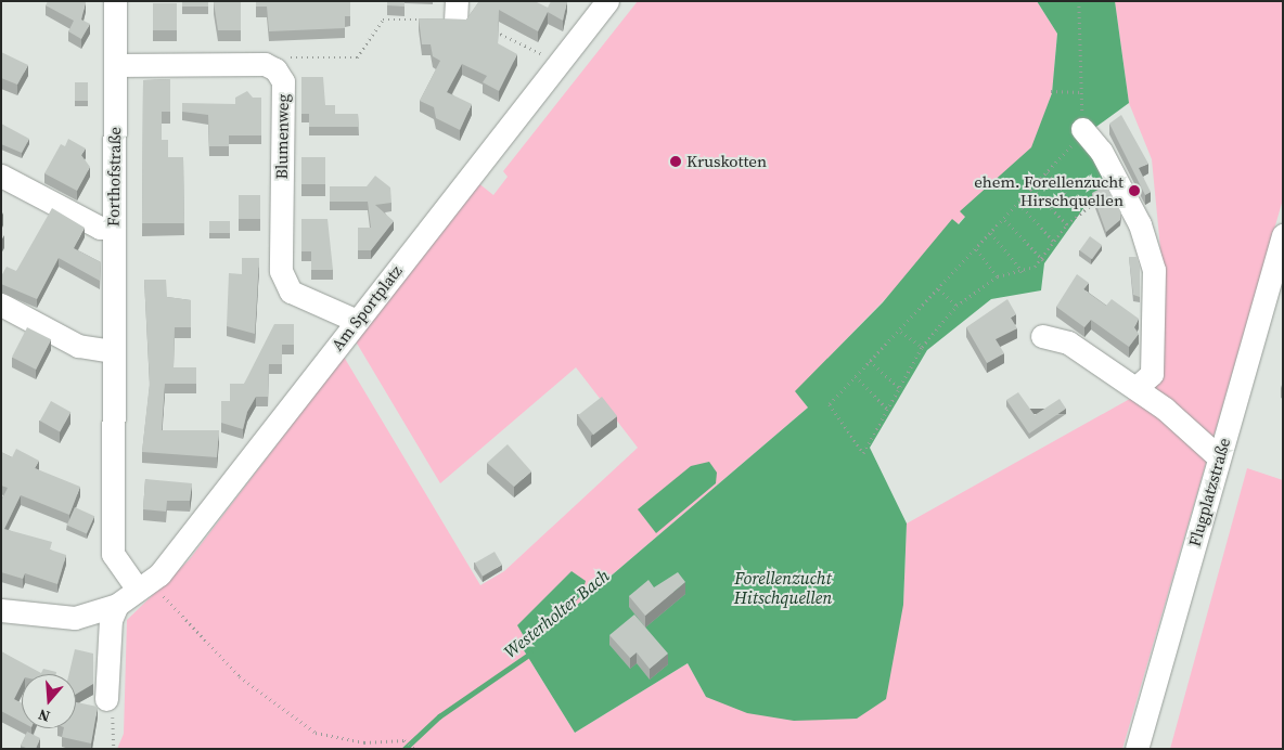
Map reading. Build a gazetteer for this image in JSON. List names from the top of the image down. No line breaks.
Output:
{"streets":{"street":["Blumenweg","Forthofstraße","Am Sportplatz","Flugplatzstraße"]},"crossings":[["Blumenweg","Am Sportplatz"],["Forthofstraße","Am Sportplatz"]],"water":["Forellenzucht Hitschquellen","Westerholter Bach"],"places":["Kruskotten","ehem. Forellenzucht Hirschquellen"],"north":"bottom"}
